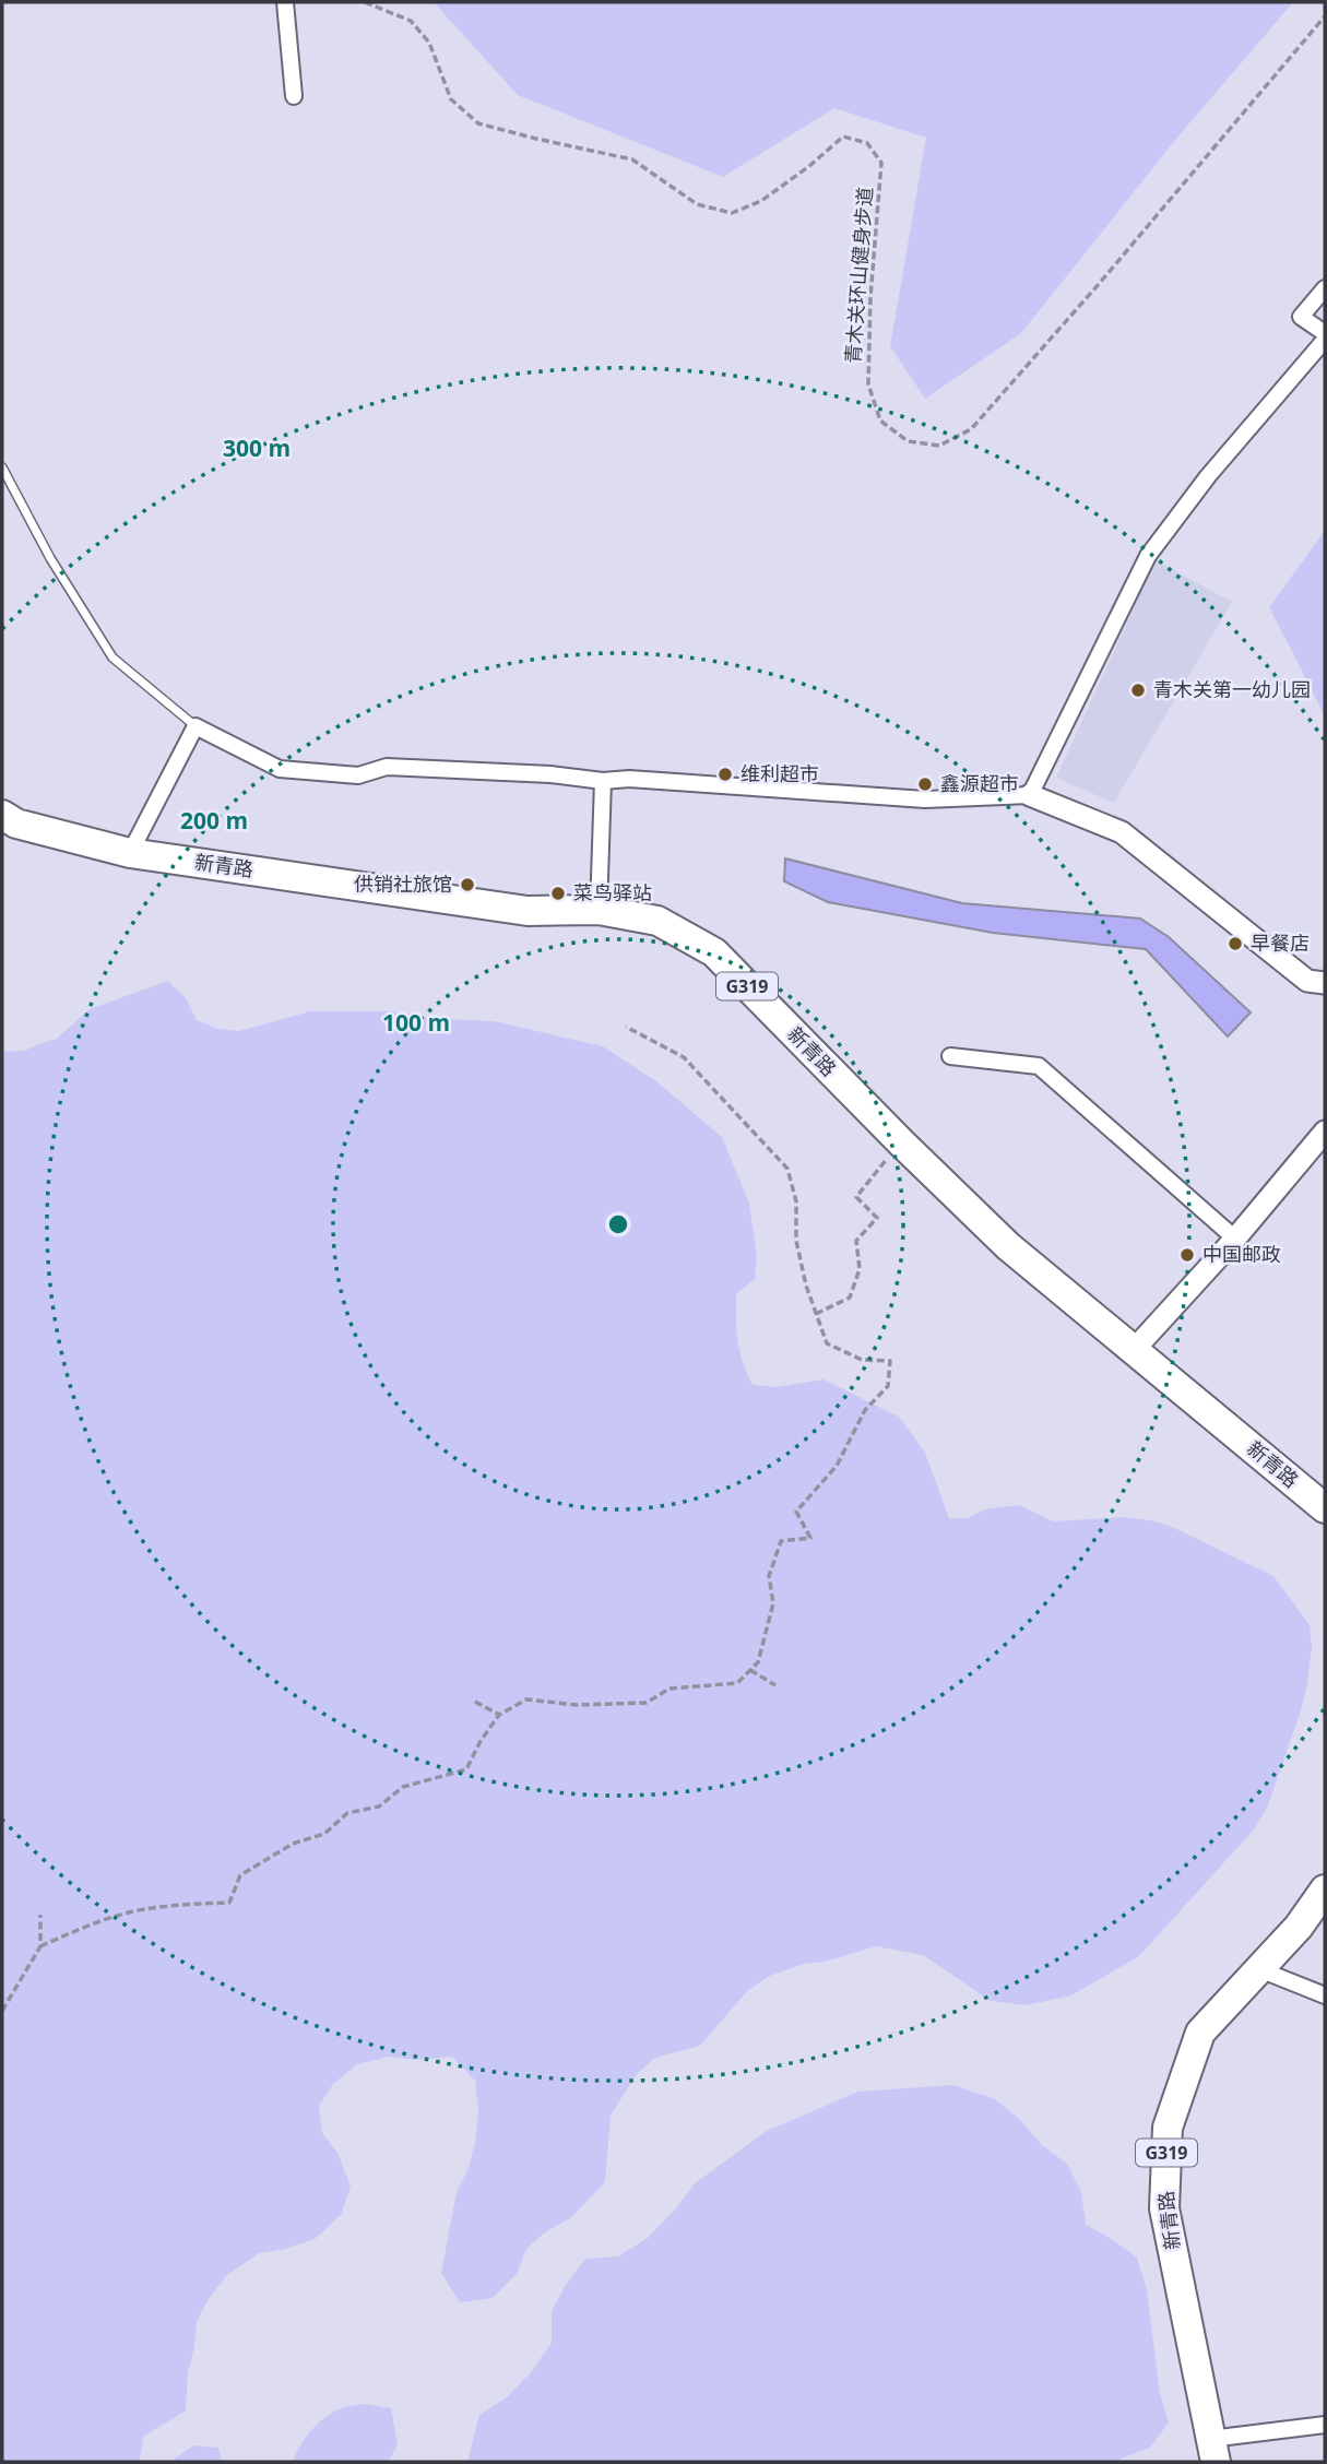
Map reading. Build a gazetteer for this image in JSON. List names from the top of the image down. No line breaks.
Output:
{"streets":{"highway":["新青路","G319"],"path":["青木关环山健身步道"]},"places":["青木关第一幼儿园","维利超市","鑫源超市","供销社旅馆","菜鸟驿站","早餐店","中国邮政"],"rings":["300 m","200 m","100 m"]}
